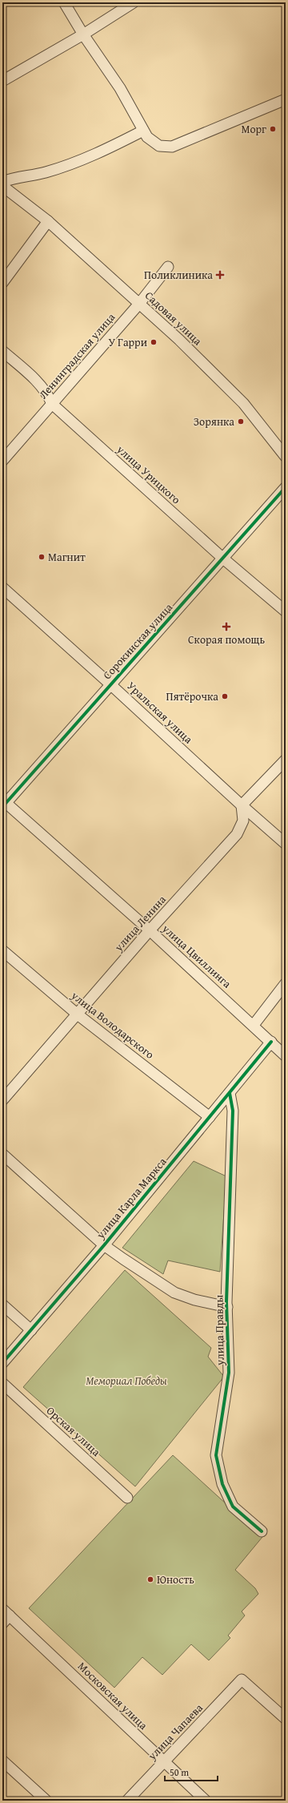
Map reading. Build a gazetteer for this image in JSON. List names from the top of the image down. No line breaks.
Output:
{"streets":{"street":["Садовая улица","Ленинградская улица","улица Урицкого","Сорокинская улица","Уральская улица","улица Ленина","улица Цвиллинга","улица Володарского","улица Карла Маркса","улица Правды","Орская улица","Московская улица","улица Чапаева"]},"crossings":[["Садовая улица","Ленинградская улица"],["Ленинградская улица","улица Урицкого"],["улица Урицкого","Сорокинская улица"],["Сорокинская улица","Уральская улица"],["Сорокинская улица","улица Цвиллинга"],["Уральская улица","улица Ленина"],["улица Ленина","улица Цвиллинга"],["улица Ленина","улица Володарского"],["улица Цвиллинга","улица Карла Маркса"],["улица Володарского","улица Карла Маркса"],["улица Карла Маркса","улица Правды"],["Московская улица","улица Чапаева"]],"parks":["Мемориал Победы"],"places":{"other":["Морг","У Гарри","Зорянка","Магнит","Пятёрочка","Юность"],"health":["Поликлиника","Скорая помощь"]},"scale_bar":"50 m"}
